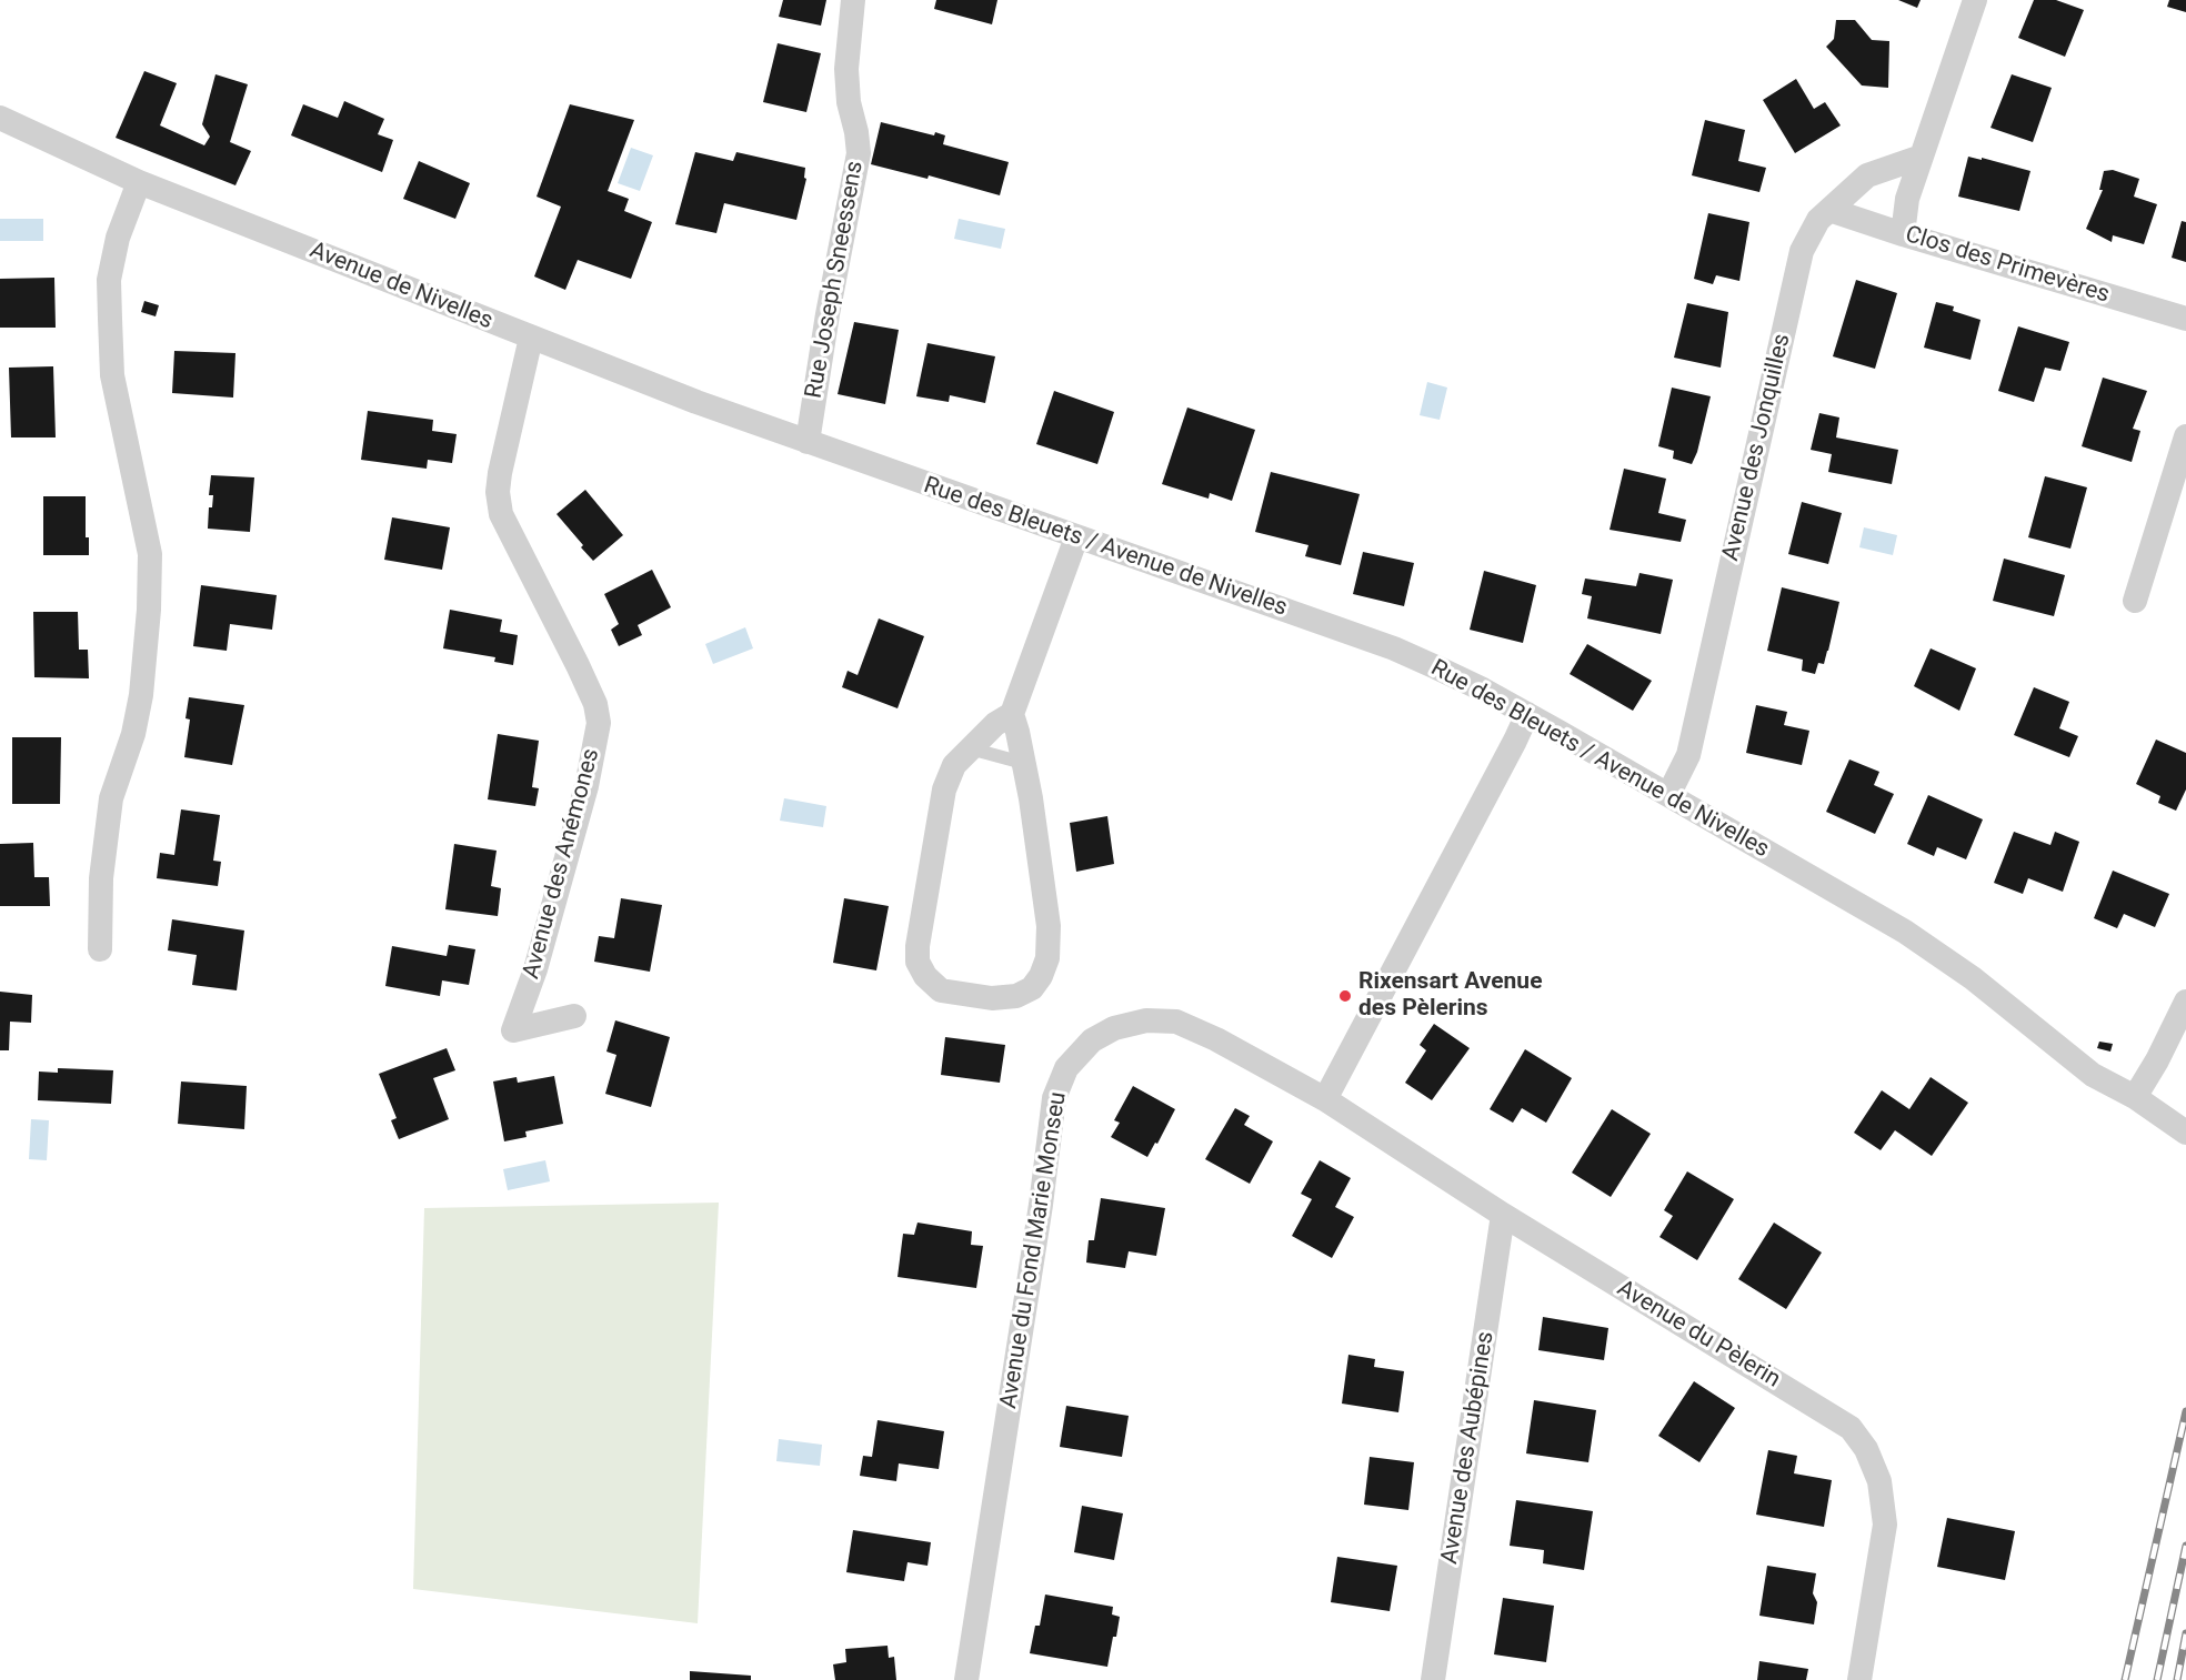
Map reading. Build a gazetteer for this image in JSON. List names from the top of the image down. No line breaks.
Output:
{"streets":{"street":["Clos des Primevères","Rue Joseph Sneessens","Avenue de Nivelles","Avenue des Jonquilles","Rue des Bleuets / Avenue de Nivelles","Avenue des Anémones","Avenue du Fond Marie Monseu","Avenue du Pèlerin","Avenue des Aubépines"]},"crossings":[["Clos des Primevères","Avenue des Jonquilles"],["Rue Joseph Sneessens","Avenue de Nivelles"],["Rue Joseph Sneessens","Rue des Bleuets / Avenue de Nivelles"],["Avenue de Nivelles","Rue des Bleuets / Avenue de Nivelles"],["Avenue de Nivelles","Avenue des Anémones"],["Avenue des Jonquilles","Rue des Bleuets / Avenue de Nivelles"],["Avenue du Fond Marie Monseu","Avenue du Pèlerin"],["Avenue du Pèlerin","Avenue des Aubépines"]],"places":["Rixensart Avenue des Pèlerins"]}
